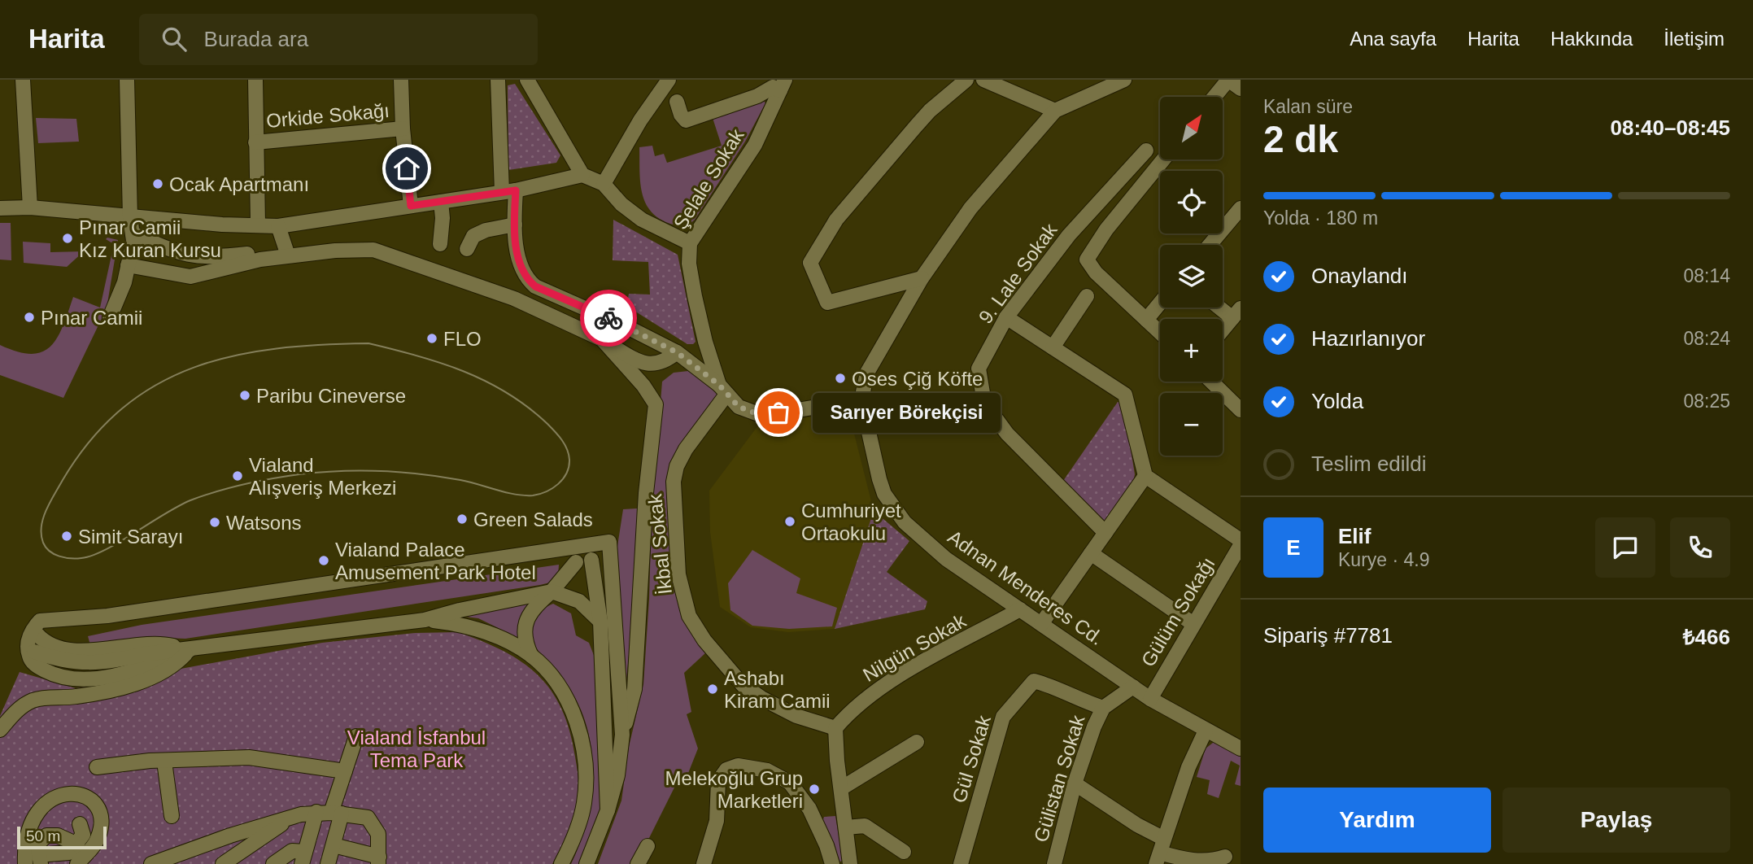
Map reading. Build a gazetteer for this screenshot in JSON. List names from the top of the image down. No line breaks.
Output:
{"streets":{"street":["Orkide Sokağı","Şelale Sokak","9. Lale Sokak","İkbal Sokak","Adnan Menderes Cd.","Gülüm Sokağı","Nilgün Sokak","Gül Sokak","Gülistan Sokak"]},"crossings":[["Şelale Sokak","İkbal Sokak"],["İkbal Sokak","Nilgün Sokak"],["Adnan Menderes Cd.","Gülüm Sokağı"],["Adnan Menderes Cd.","Nilgün Sokak"],["Adnan Menderes Cd.","Gülistan Sokak"],["Gül Sokak","Gülistan Sokak"]],"parks":["Vialand İsfanbul Tema Park"],"places":["Ocak Apartmanı","Pınar Camii Kız Kuran Kursu","Pınar Camii","FLO","Oses Çiğ Köfte","Paribu Cineverse","Sarıyer Börekçisi","Vialand Alışveriş Merkezi","Green Salads","Cumhuriyet Ortaokulu","Watsons","Simit Sarayı","Vialand Palace Amusement Park Hotel","Ashabı Kiram Camii","Melekoğlu Grup Marketleri"],"scale_bar":"50 m","north":"top right","page":{"header":"Harita","search":"Burada ara","nav":["Ana sayfa","Harita","Hakkında","İletişim"],"heading":["2 dk","Kalan süre","08:40–08:45"],"panel":["Elif","Kurye · 4.9","Sipariş #7781","₺466"],"map_buttons":["+","−"],"bar":"Yolda · 180 m","list":[["Onaylandı","08:14"],["Hazırlanıyor","08:24"],["Yolda","08:25"],"Teslim edildi"],"bubble":"Sarıyer Börekçisi","round":"E","buttons":["Yardım","Paylaş"],"scale":"50 m"}}
